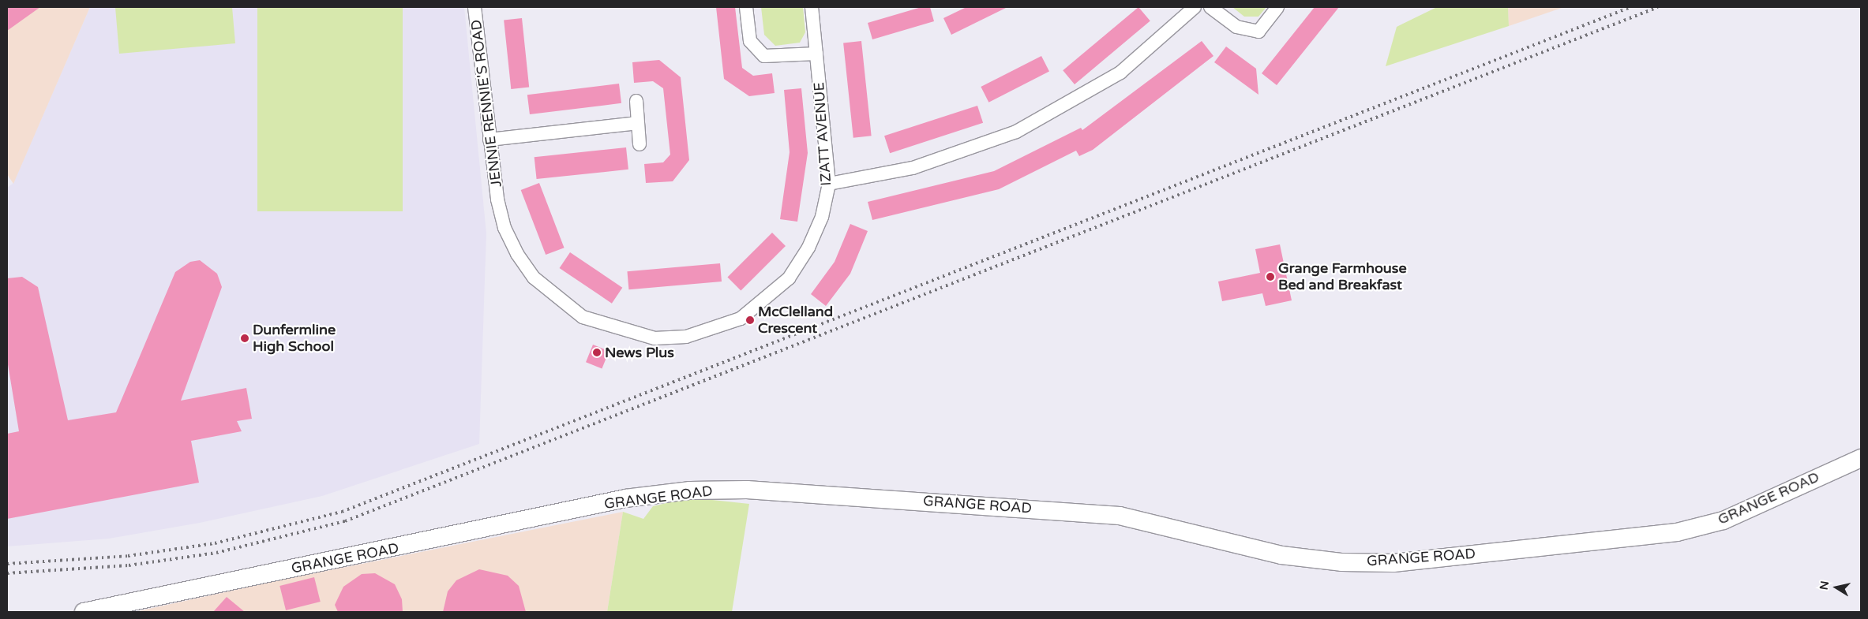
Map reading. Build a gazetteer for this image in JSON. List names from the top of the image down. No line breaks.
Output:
{"streets":{"street":["JENNIE RENNIE'S ROAD","IZATT AVENUE","GRANGE ROAD"]},"crossings":[["JENNIE RENNIE'S ROAD","IZATT AVENUE"]],"places":["Grange Farmhouse Bed and Breakfast","McClelland Crescent","Dunfermline High School","News Plus"],"north":"left"}
